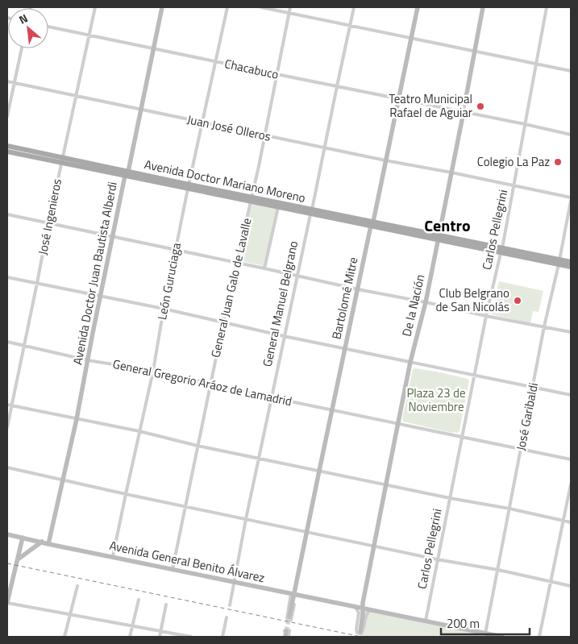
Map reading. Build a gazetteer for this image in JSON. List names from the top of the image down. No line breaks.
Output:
{"streets":{"main road":["Avenida Doctor Mariano Moreno","Avenida Doctor Juan Bautista Alberdi","Bartolomé Mitre","De la Nación","Avenida General Benito Álvarez"],"street":["Chacabuco","Juan José Olleros","José Ingenieros","Carlos Pellegrini","León Guruciaga","General Juan Galo de Lavalle","General Manuel Belgrano","General Gregorio Aráoz de Lamadrid","José Garibaldi"]},"crossings":[["Chacabuco","José Ingenieros"],["Chacabuco","Carlos Pellegrini"],["Chacabuco","Avenida Doctor Juan Bautista Alberdi"],["Chacabuco","León Guruciaga"],["Chacabuco","General Juan Galo de Lavalle"],["Chacabuco","Bartolomé Mitre"],["Chacabuco","General Manuel Belgrano"],["Chacabuco","De la Nación"],["Juan José Olleros","José Ingenieros"],["Juan José Olleros","Carlos Pellegrini"],["Juan José Olleros","Avenida Doctor Juan Bautista Alberdi"],["Juan José Olleros","León Guruciaga"],["Juan José Olleros","General Juan Galo de Lavalle"],["Juan José Olleros","Bartolomé Mitre"],["Juan José Olleros","General Manuel Belgrano"],["Juan José Olleros","De la Nación"],["Juan José Olleros","José Garibaldi"],["Avenida Doctor Mariano Moreno","José Ingenieros"],["Avenida Doctor Mariano Moreno","Carlos Pellegrini"],["Avenida Doctor Mariano Moreno","Avenida Doctor Juan Bautista Alberdi"],["Avenida Doctor Mariano Moreno","León Guruciaga"],["Avenida Doctor Mariano Moreno","General Juan Galo de Lavalle"],["Avenida Doctor Mariano Moreno","Bartolomé Mitre"],["Avenida Doctor Mariano Moreno","General Manuel Belgrano"],["Avenida Doctor Mariano Moreno","De la Nación"],["Avenida Doctor Mariano Moreno","José Garibaldi"],["José Ingenieros","General Gregorio Aráoz de Lamadrid"],["Carlos Pellegrini","General Gregorio Aráoz de Lamadrid"],["Carlos Pellegrini","Avenida General Benito Álvarez"],["Avenida Doctor Juan Bautista Alberdi","General Gregorio Aráoz de Lamadrid"],["Avenida Doctor Juan Bautista Alberdi","Avenida General Benito Álvarez"],["León Guruciaga","General Gregorio Aráoz de Lamadrid"],["León Guruciaga","Avenida General Benito Álvarez"],["General Juan Galo de Lavalle","General Gregorio Aráoz de Lamadrid"],["General Juan Galo de Lavalle","Avenida General Benito Álvarez"],["Bartolomé Mitre","General Gregorio Aráoz de Lamadrid"],["Bartolomé Mitre","Avenida General Benito Álvarez"],["General Manuel Belgrano","General Gregorio Aráoz de Lamadrid"],["General Manuel Belgrano","Avenida General Benito Álvarez"],["De la Nación","General Gregorio Aráoz de Lamadrid"],["De la Nación","Avenida General Benito Álvarez"],["General Gregorio Aráoz de Lamadrid","José Garibaldi"],["José Garibaldi","Avenida General Benito Álvarez"]],"districts":["Centro"],"parks":["Plaza 23 de Noviembre"],"places":["Teatro Municipal Rafael de Aguiar","Colegio La Paz","Club Belgrano de San Nicolás"],"scale_bar":"200 m","north":"top left"}
